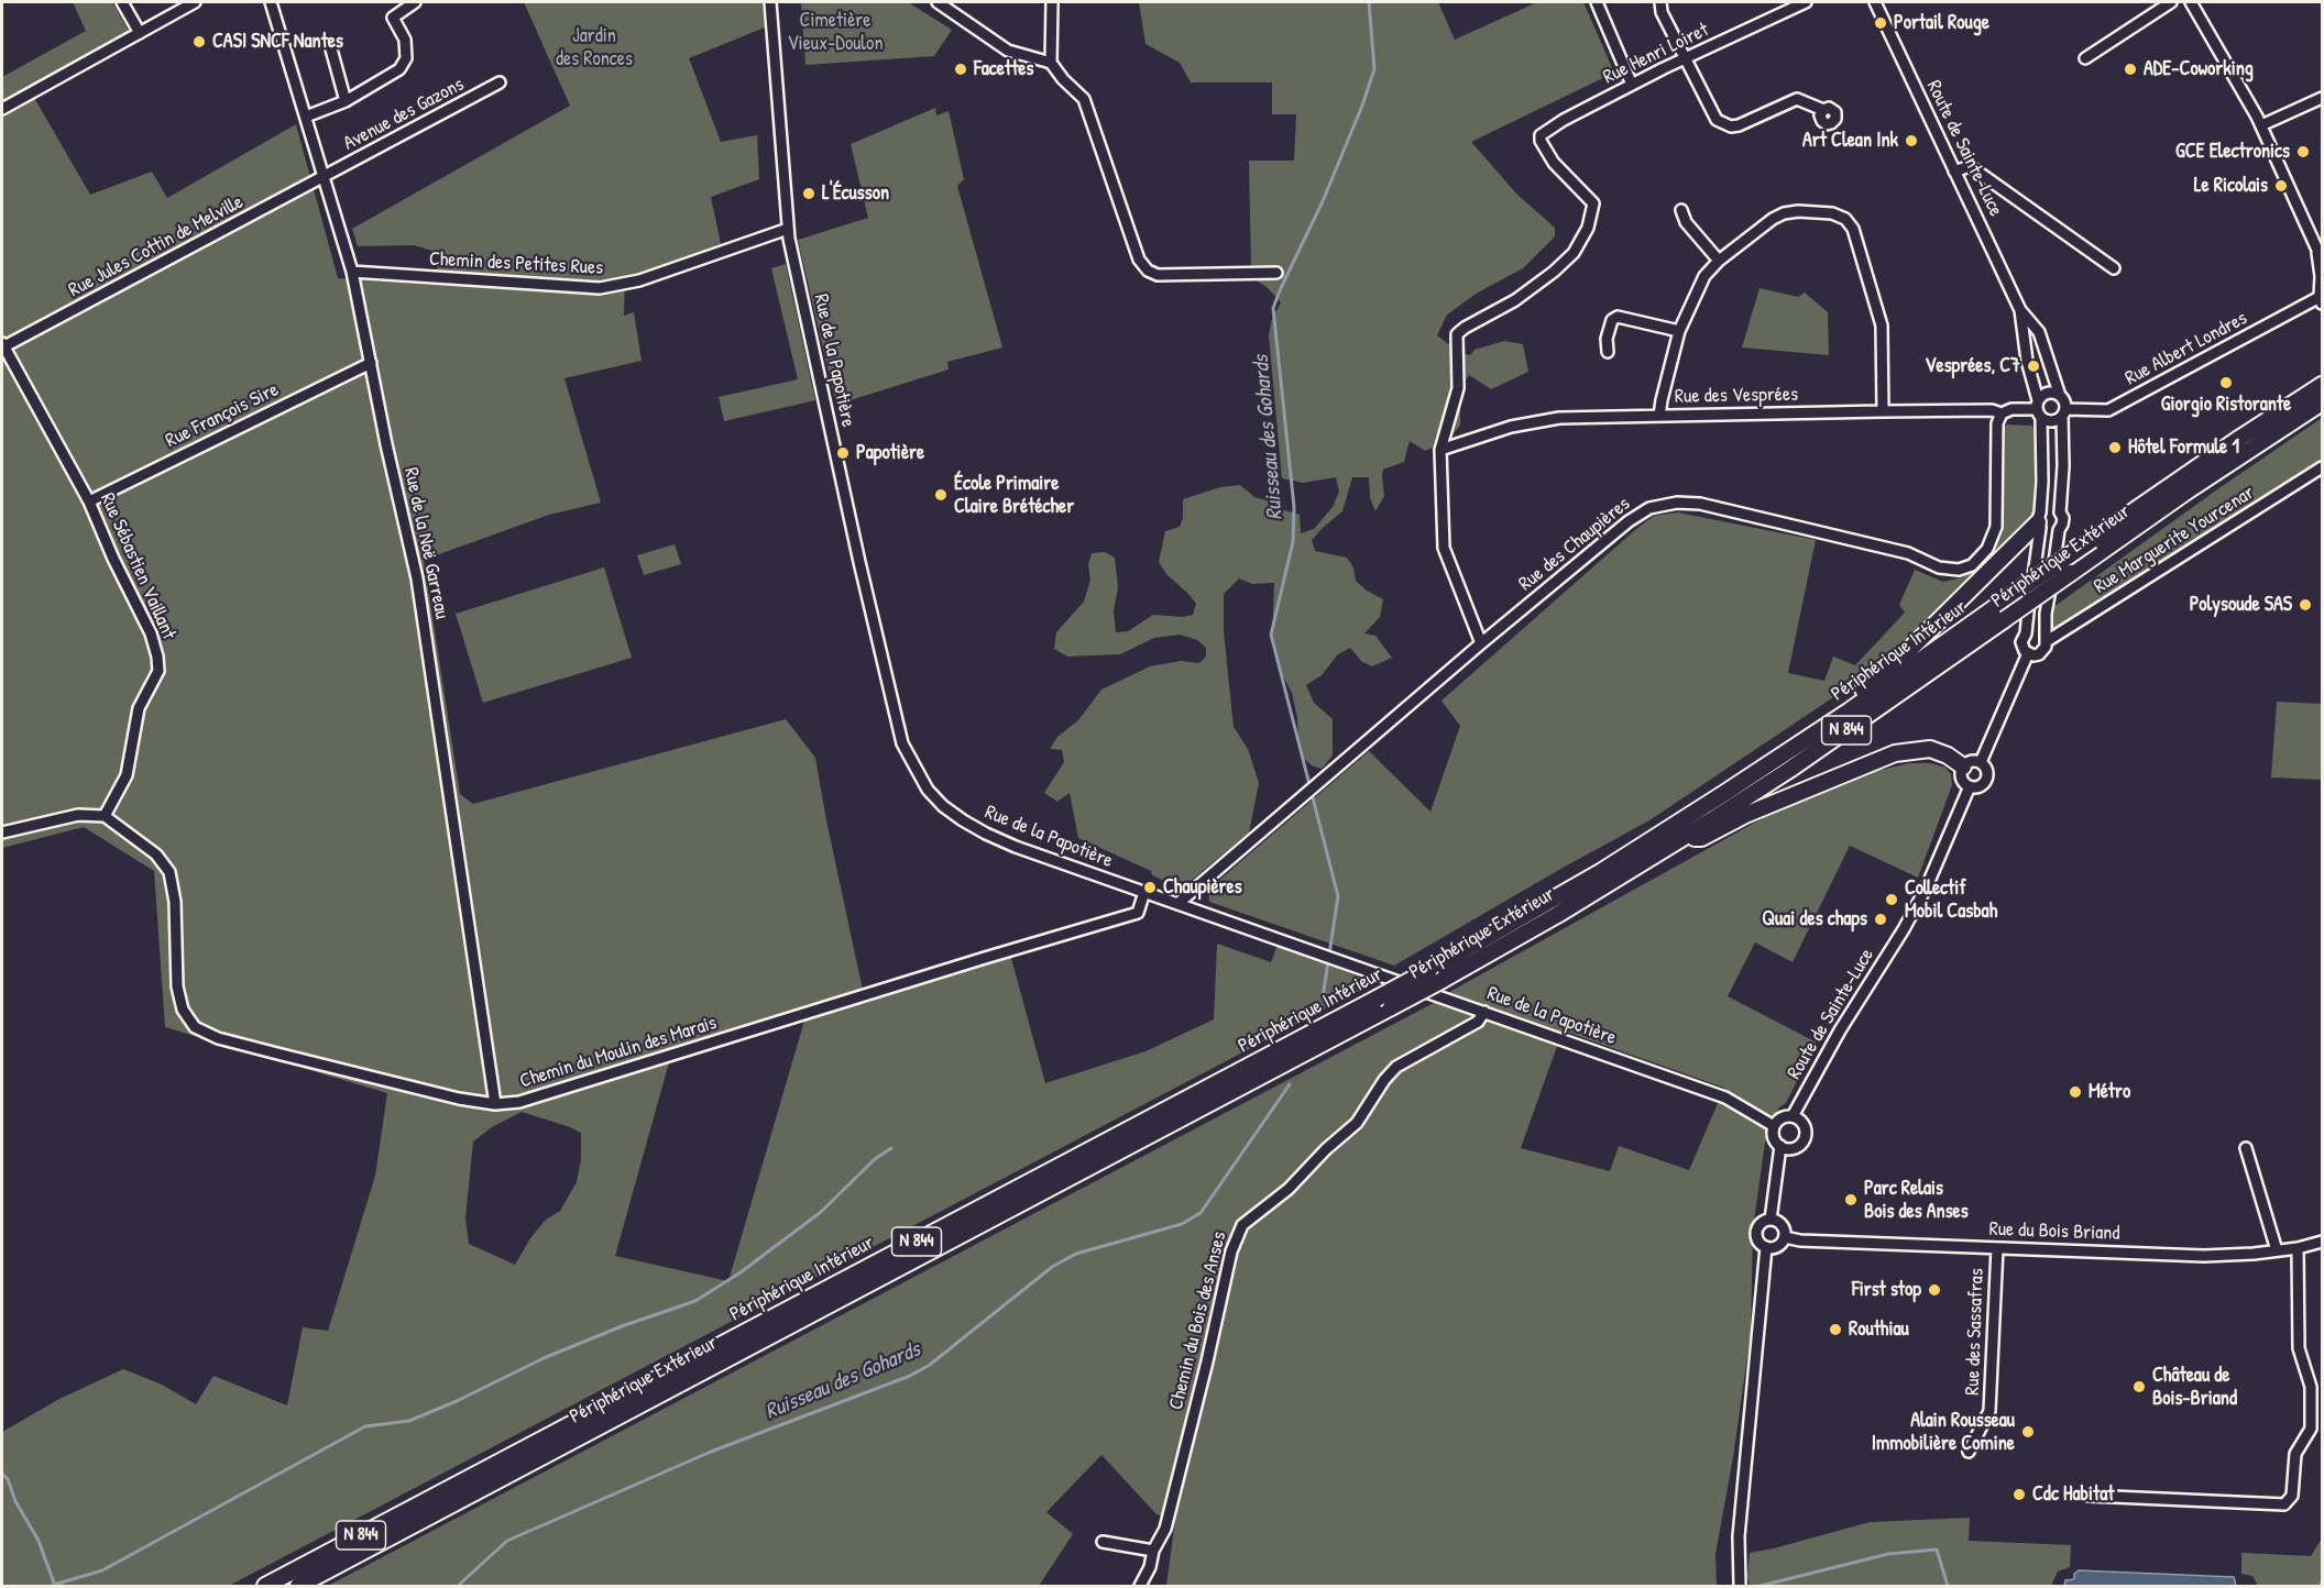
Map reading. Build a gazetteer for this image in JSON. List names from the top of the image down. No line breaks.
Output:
{"streets":{"highway":["Périphérique Extérieur","Périphérique Intérieur","N 844"],"street":["Rue Henri Loiret","Avenue des Gazons","Route de Sainte-Luce","Rue Jules Cottin de Melville","Chemin des Petites Rues","Rue Albert Londres","Rue de la Papotière","Rue des Vesprées","Rue François Sire","Rue Marguerite Yourcenar","Rue de la Noë Garreau","Rue des Chaupières","Rue Sébastien Vaillant","Chemin du Moulin des Marais","Rue du Bois Briand","Chemin du Bois des Anses","Rue des Sassafras"]},"crossings":[["Rue Henri Loiret","Rue des Vesprées"],["Avenue des Gazons","Rue Jules Cottin de Melville"],["Avenue des Gazons","Rue de la Noë Garreau"],["Route de Sainte-Luce","Rue Albert Londres"],["Route de Sainte-Luce","Rue de la Papotière"],["Route de Sainte-Luce","Rue des Vesprées"],["Route de Sainte-Luce","Rue Marguerite Yourcenar"],["Rue Jules Cottin de Melville","Rue de la Noë Garreau"],["Rue Jules Cottin de Melville","Rue Sébastien Vaillant"],["Chemin des Petites Rues","Rue de la Papotière"],["Chemin des Petites Rues","Rue de la Noë Garreau"],["Rue Albert Londres","Rue des Vesprées"],["Rue de la Papotière","Rue des Chaupières"],["Rue de la Papotière","Chemin du Moulin des Marais"],["Rue de la Papotière","Chemin du Bois des Anses"],["Rue des Vesprées","Rue des Chaupières"],["Rue François Sire","Rue de la Noë Garreau"],["Rue François Sire","Rue Sébastien Vaillant"],["Rue de la Noë Garreau","Chemin du Moulin des Marais"],["Rue Sébastien Vaillant","Chemin du Moulin des Marais"],["Rue du Bois Briand","Rue des Sassafras"]],"water":["Ruisseau des Gohards"],"parks":["Cimetière Vieux-Doulon","Jardin des Ronces"],"places":["Portail Rouge","CASI SNCF Nantes","Facettes","ADE-Coworking","Art Clean Ink","GCE Electronics","Le Ricolais","L'Écusson","Vesprées, C7","Giorgio Ristorante","Hôtel Formule 1","Papotière","École Primaire Claire Brétécher","Polysoude SAS","Chaupières","Collectif Mobil Casbah","Quai des chaps","Métro","Parc Relais Bois des Anses","First stop","Routhiau","Château de Bois-Briand","Alain Rousseau Immobilière Comine","Cdc Habitat"]}
